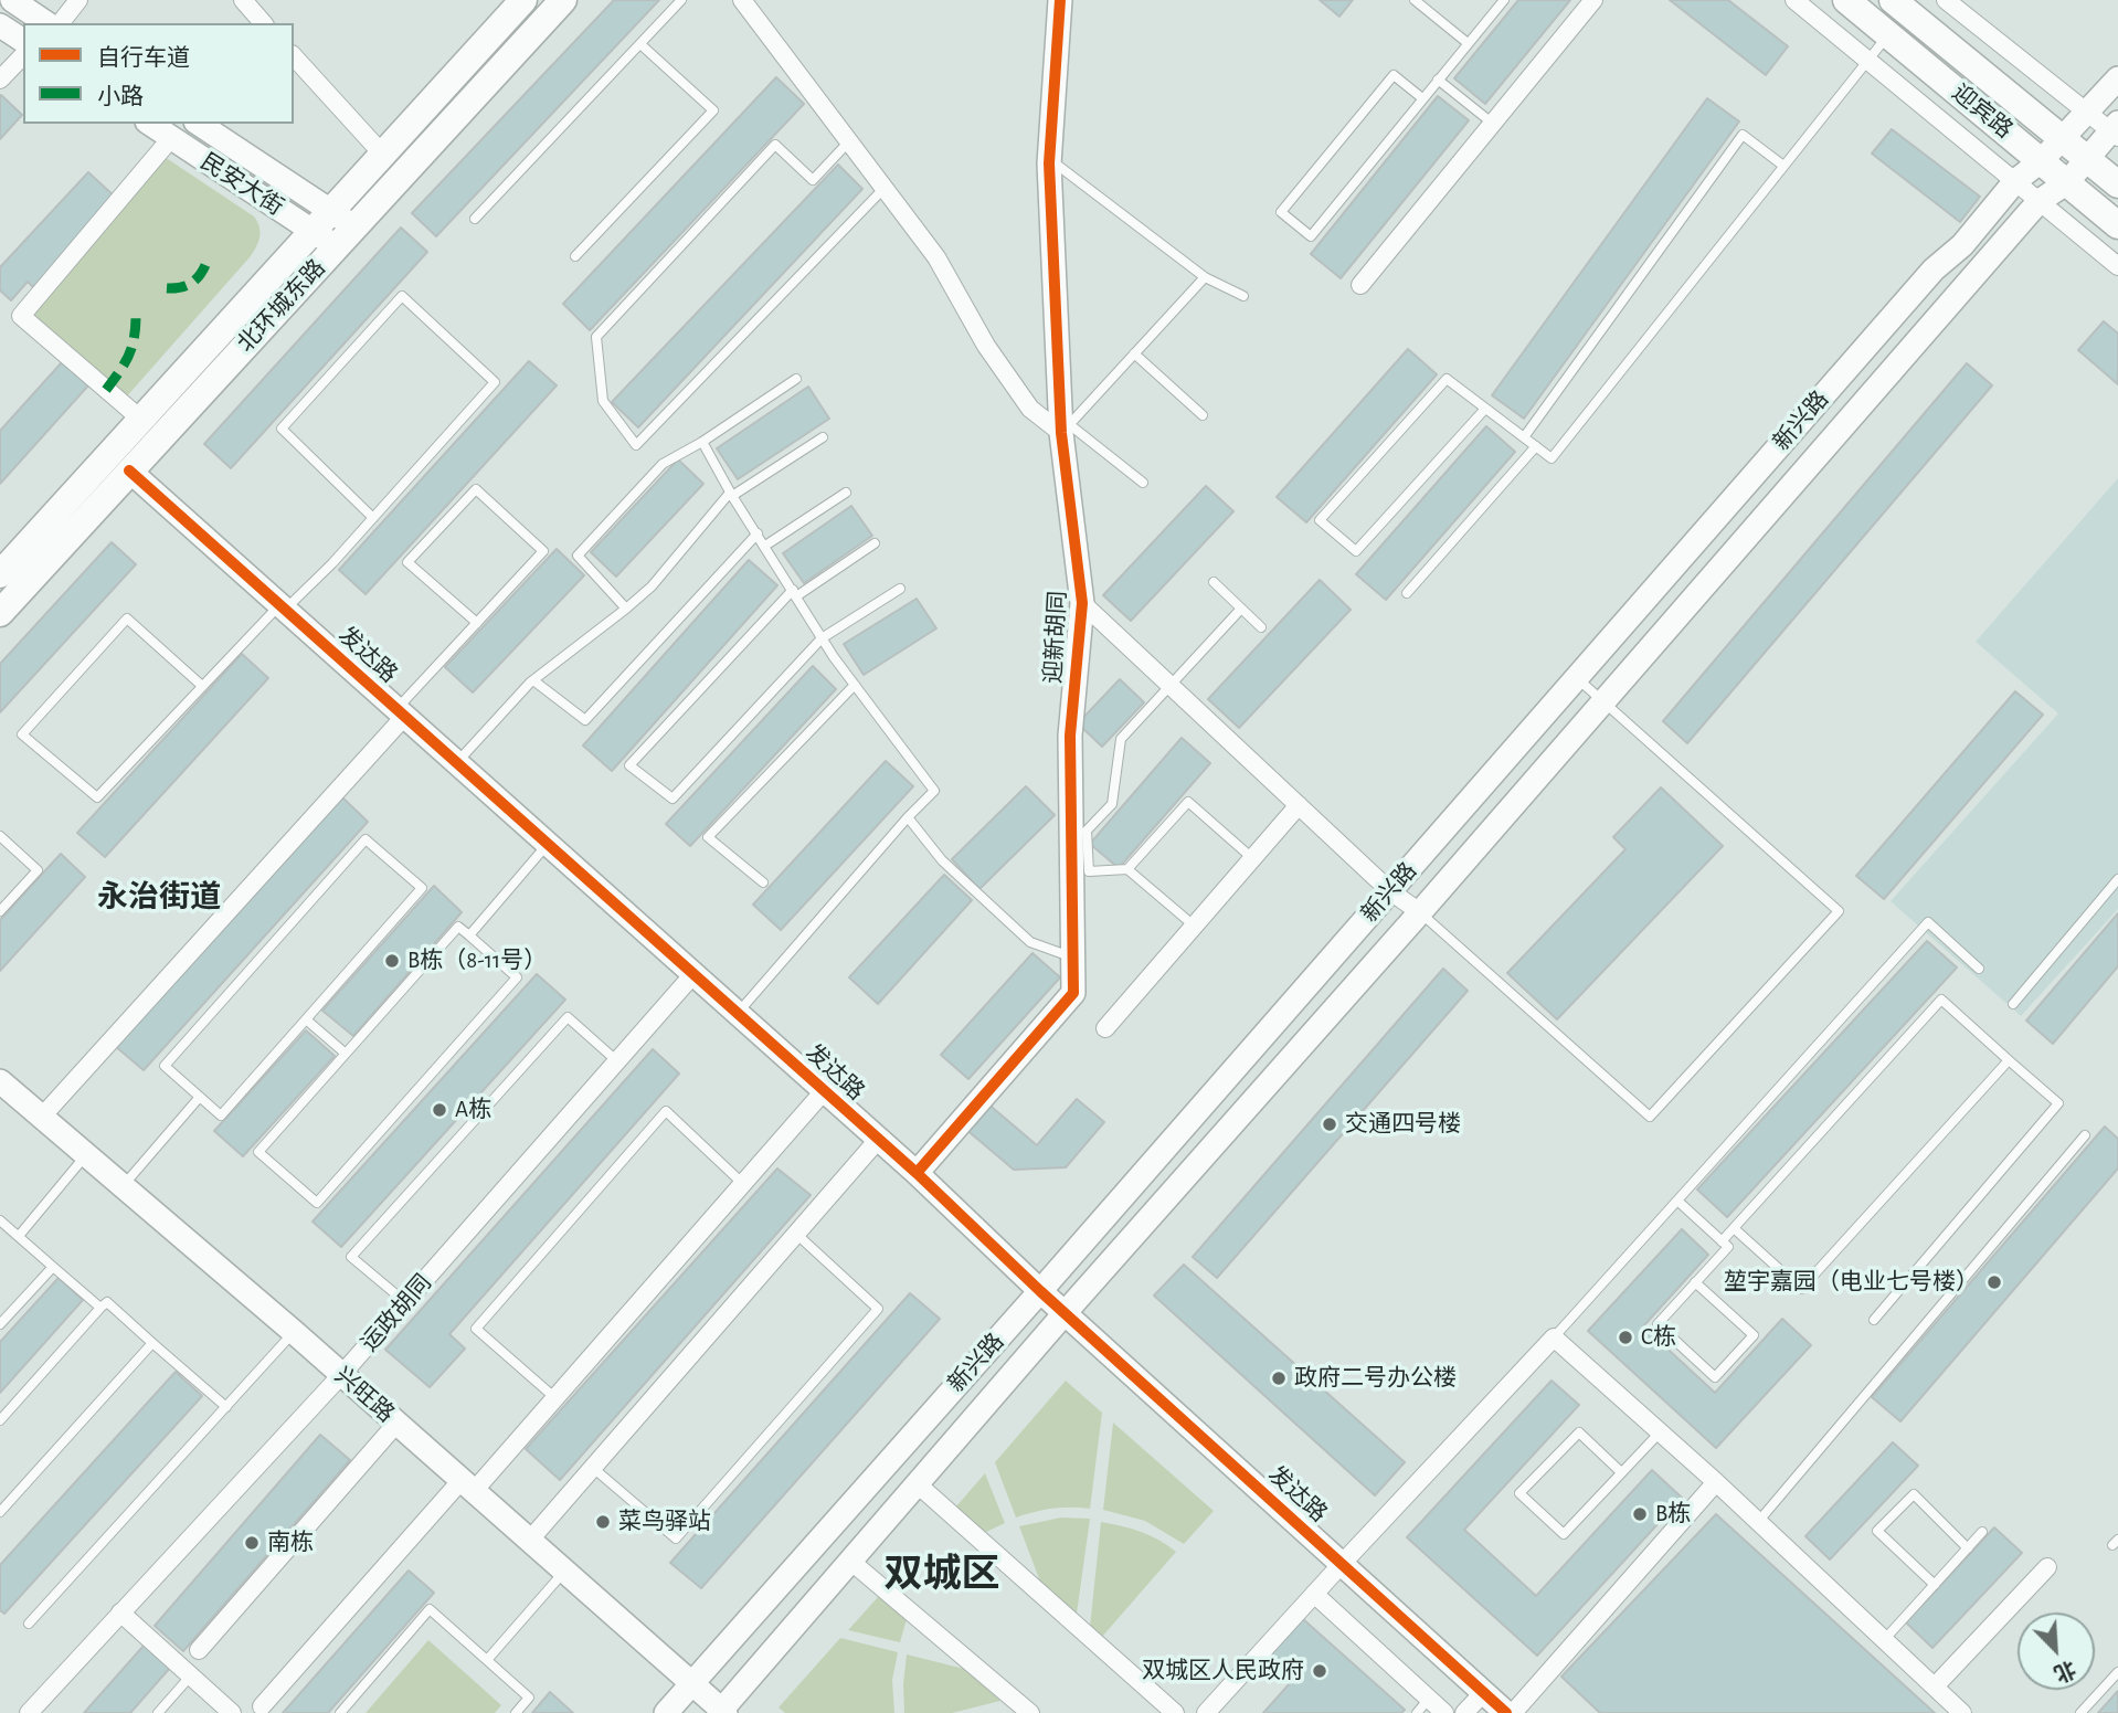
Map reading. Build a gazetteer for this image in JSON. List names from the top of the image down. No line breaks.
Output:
{"streets":{"main road":["迎宾路","民安大街","北环城东路","新兴路","迎新胡同","发达路","兴旺路"],"street":["运政胡同"]},"crossings":[["迎宾路","新兴路"],["民安大街","北环城东路"],["北环城东路","发达路"],["新兴路","发达路"],["新兴路","兴旺路"],["迎新胡同","发达路"],["发达路","运政胡同"],["运政胡同","兴旺路"]],"districts":["永治街道","双城区"],"places":["B栋（8-11号）","A栋","交通四号楼","堃宇嘉园（电业七号楼）","C栋","政府二号办公楼","B栋","菜鸟驿站","南栋","双城区人民政府"],"legend":["自行车道","小路"],"north":"bottom right"}
